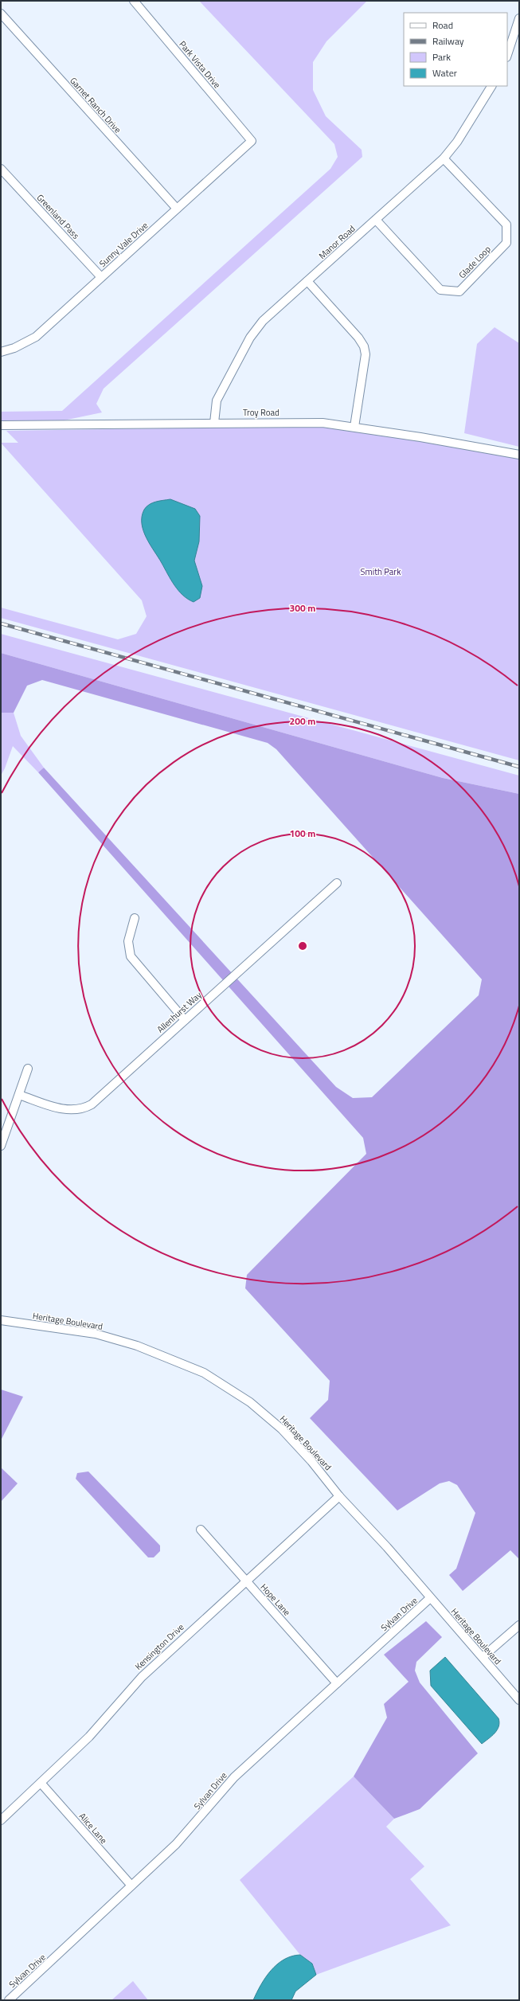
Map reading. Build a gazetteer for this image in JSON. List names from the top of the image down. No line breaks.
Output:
{"streets":{"street":["Park Vista Drive","Garnet Ranch Drive","Greenland Pass","Manor Road","Sunny Vale Drive","Glade Loop","Troy Road","Allenhurst Way","Heritage Boulevard","Hope Lane","Sylvan Drive","Kensington Drive","Alice Lane"]},"crossings":[["Park Vista Drive","Sunny Vale Drive"],["Garnet Ranch Drive","Sunny Vale Drive"],["Greenland Pass","Sunny Vale Drive"],["Manor Road","Glade Loop"],["Manor Road","Troy Road"],["Heritage Boulevard","Sylvan Drive"],["Heritage Boulevard","Kensington Drive"],["Hope Lane","Sylvan Drive"],["Hope Lane","Kensington Drive"],["Sylvan Drive","Alice Lane"],["Kensington Drive","Alice Lane"]],"parks":["Smith Park"],"legend":["Road","Railway","Park","Water"],"rings":["300 m","200 m","100 m"]}
